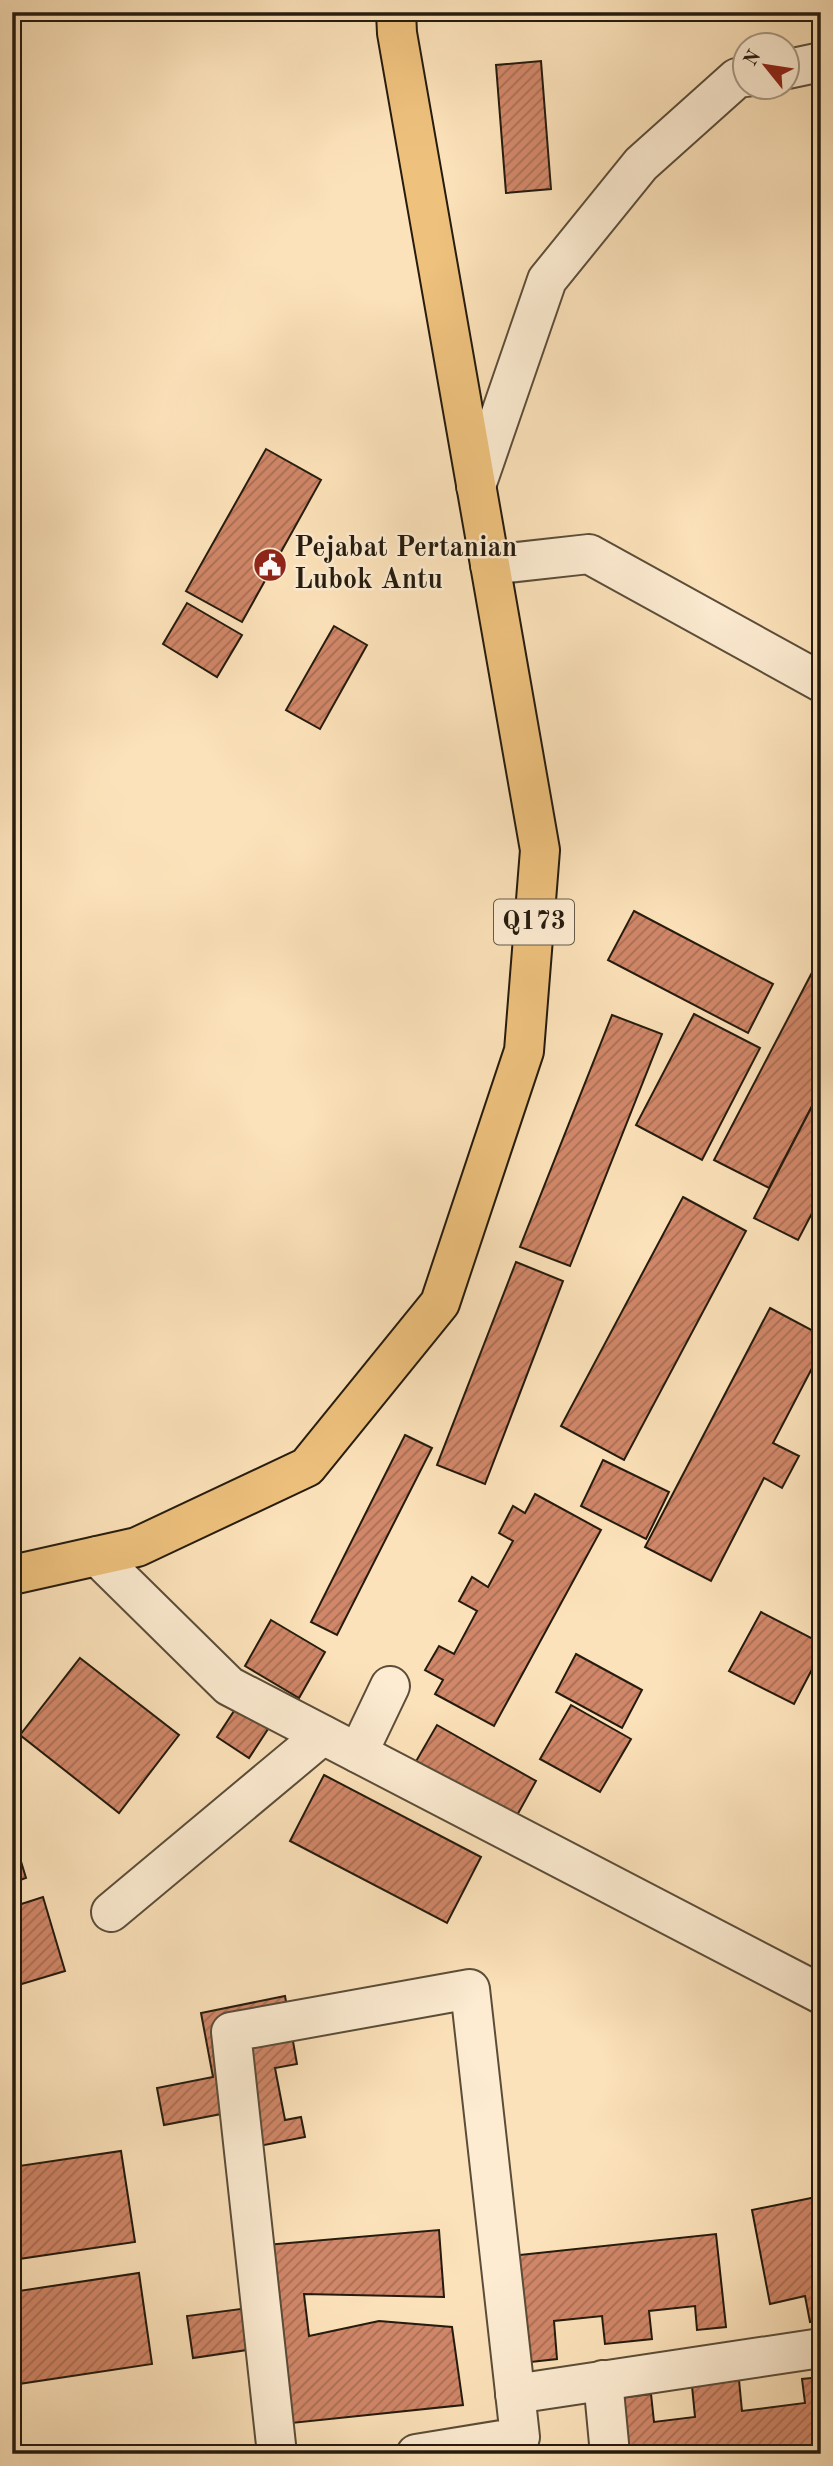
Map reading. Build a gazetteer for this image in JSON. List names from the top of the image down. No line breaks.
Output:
{"streets":{"main road":["Q173"]},"places":{"public building":["Pejabat Pertanian Lubok Antu"]},"north":"top left"}
